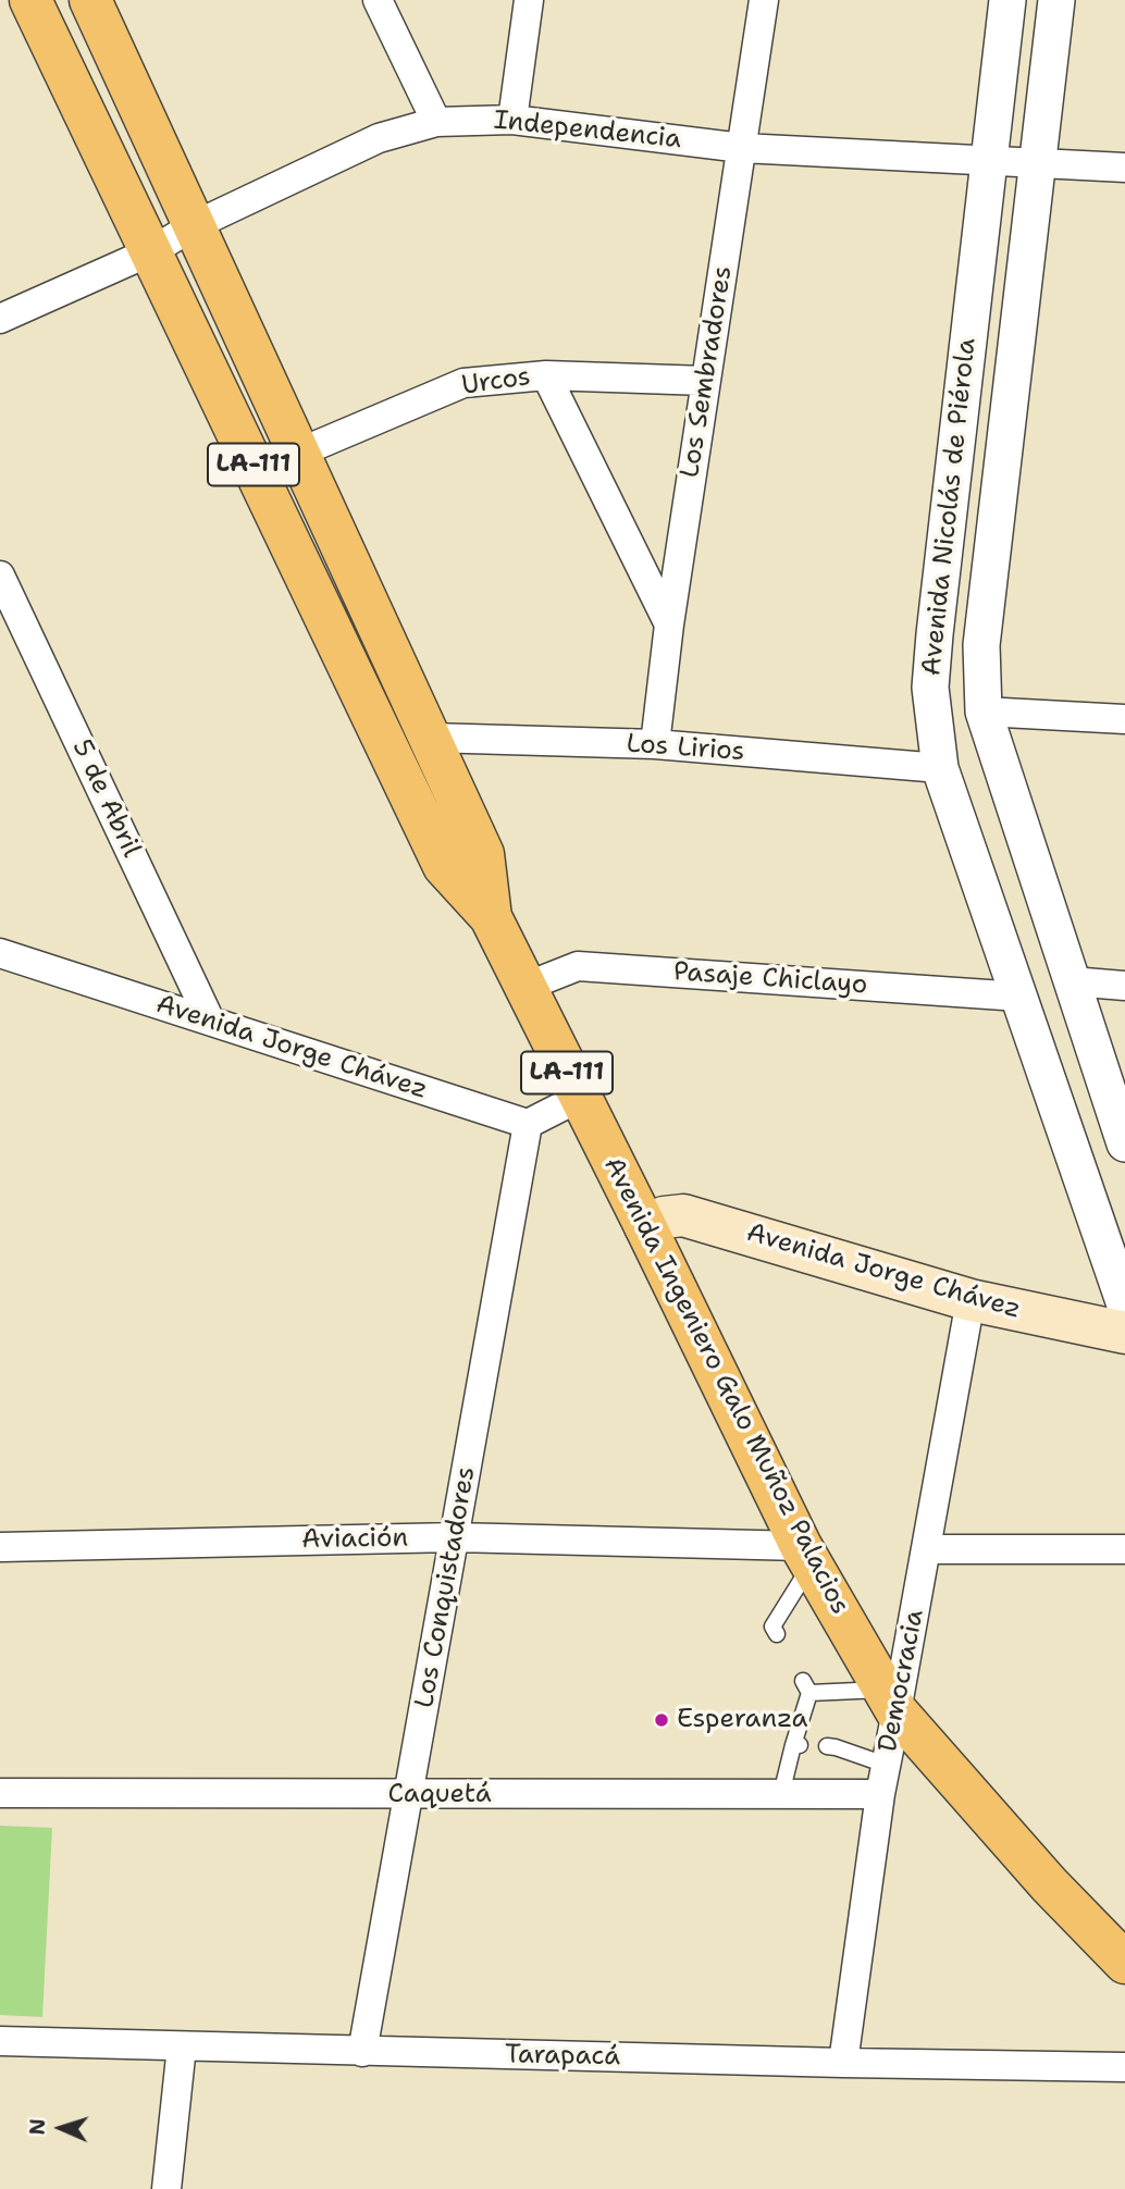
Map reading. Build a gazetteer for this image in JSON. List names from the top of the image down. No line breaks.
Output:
{"streets":{"main road":["LA-111","Avenida Jorge Chávez","Avenida Ingeniero Galo Muñoz Palacios"],"street":["Independencia","Los Sembradores","Urcos","Avenida Nicolás de Piérola","Los Lirios","5 de Abril","Pasaje Chiclayo","Aviación","Los Conquistadores","Democracia","Caquetá","Tarapacá"]},"crossings":[["Independencia","Los Sembradores"],["Independencia","Avenida Nicolás de Piérola"],["Independencia","Avenida Ingeniero Galo Muñoz Palacios"],["Los Sembradores","Urcos"],["Los Sembradores","Los Lirios"],["Urcos","Avenida Ingeniero Galo Muñoz Palacios"],["Avenida Nicolás de Piérola","Los Lirios"],["Avenida Nicolás de Piérola","Pasaje Chiclayo"],["Los Lirios","Avenida Ingeniero Galo Muñoz Palacios"],["5 de Abril","Avenida Jorge Chávez"],["Pasaje Chiclayo","Avenida Ingeniero Galo Muñoz Palacios"],["Avenida Jorge Chávez","Avenida Ingeniero Galo Muñoz Palacios"],["Avenida Jorge Chávez","Los Conquistadores"],["Avenida Jorge Chávez","Democracia"],["Avenida Ingeniero Galo Muñoz Palacios","Aviación"],["Avenida Ingeniero Galo Muñoz Palacios","Democracia"],["Aviación","Los Conquistadores"],["Los Conquistadores","Caquetá"],["Los Conquistadores","Tarapacá"],["Democracia","Caquetá"],["Democracia","Tarapacá"]],"places":["Esperanza"],"north":"left"}
